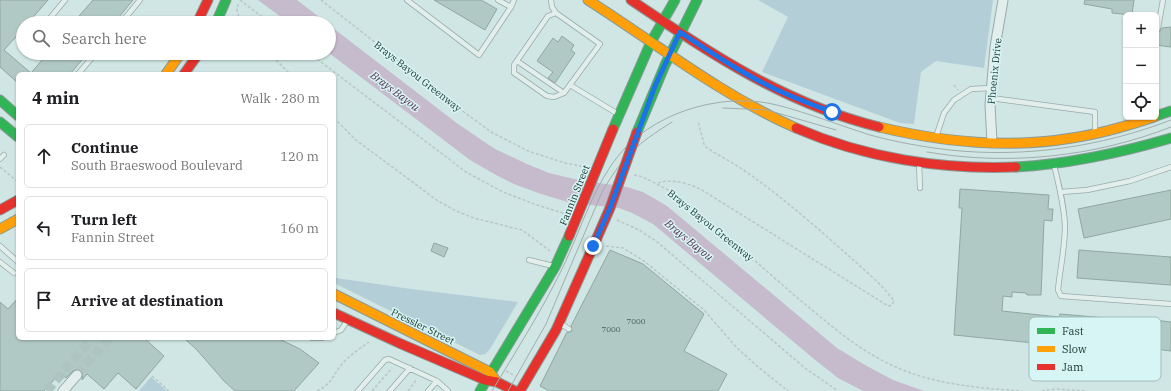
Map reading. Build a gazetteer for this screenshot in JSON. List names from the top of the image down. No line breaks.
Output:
{"streets":{"main road":["Fannin Street","Pressler Street"],"street":["Phoenix Drive"],"path":["Brays Bayou Greenway"]},"crossings":[["Fannin Street","Pressler Street"]],"water":["Brays Bayou"],"house_numbers":["7000","7000"],"legend":["Fast","Slow","Jam"],"page":{"map_buttons":["+","−"],"search":"Search here","heading":["4 min","Walk · 280 m"],"list":[["Continue","South Braeswood Boulevard","120 m"],["Turn left","Fannin Street","160 m"],"Arrive at destination"]}}
